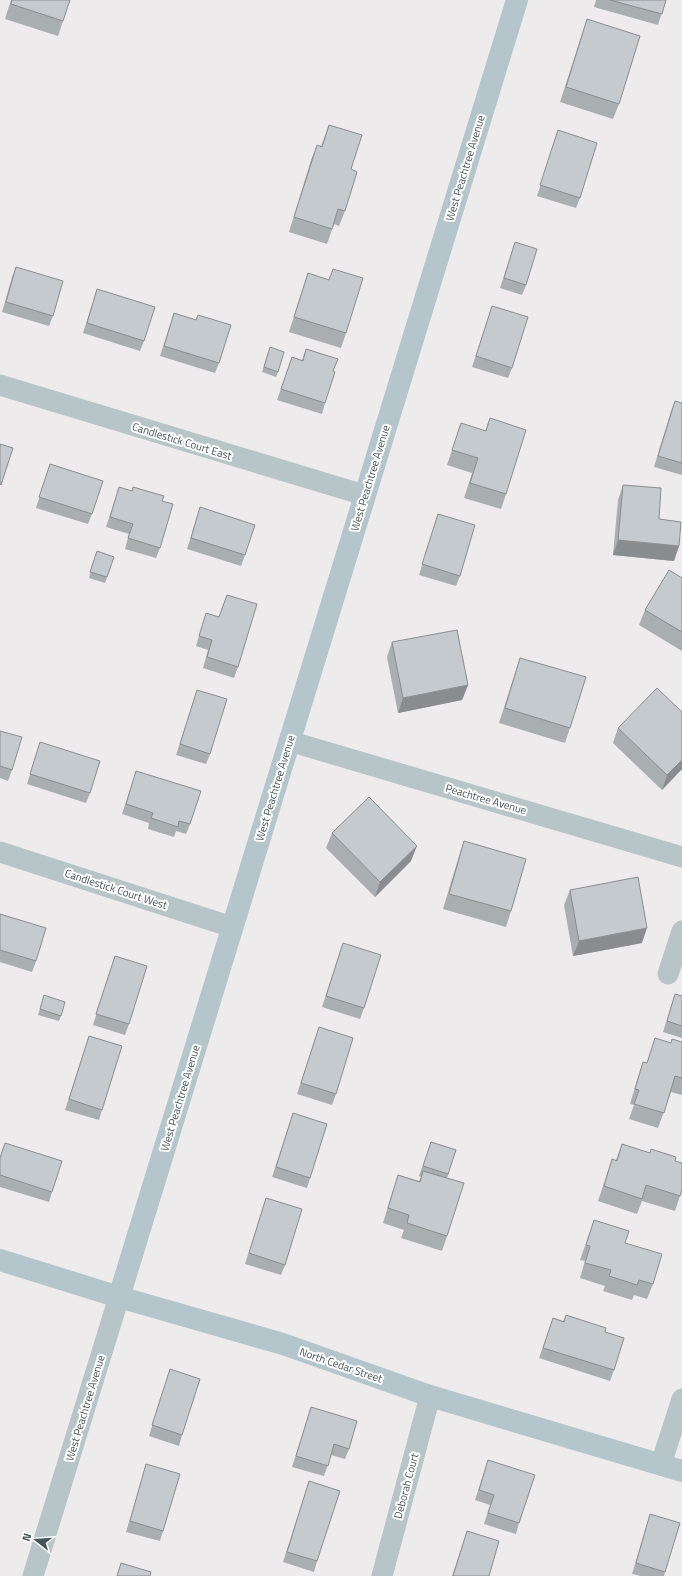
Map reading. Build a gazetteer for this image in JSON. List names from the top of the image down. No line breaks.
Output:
{"streets":{"street":["West Peachtree Avenue","Candlestick Court East","Peachtree Avenue","Candlestick Court West","North Cedar Street","Deborah Court"]},"crossings":[["West Peachtree Avenue","Candlestick Court East"],["West Peachtree Avenue","Peachtree Avenue"],["West Peachtree Avenue","Candlestick Court West"],["West Peachtree Avenue","North Cedar Street"],["North Cedar Street","Deborah Court"]],"north":"left"}
